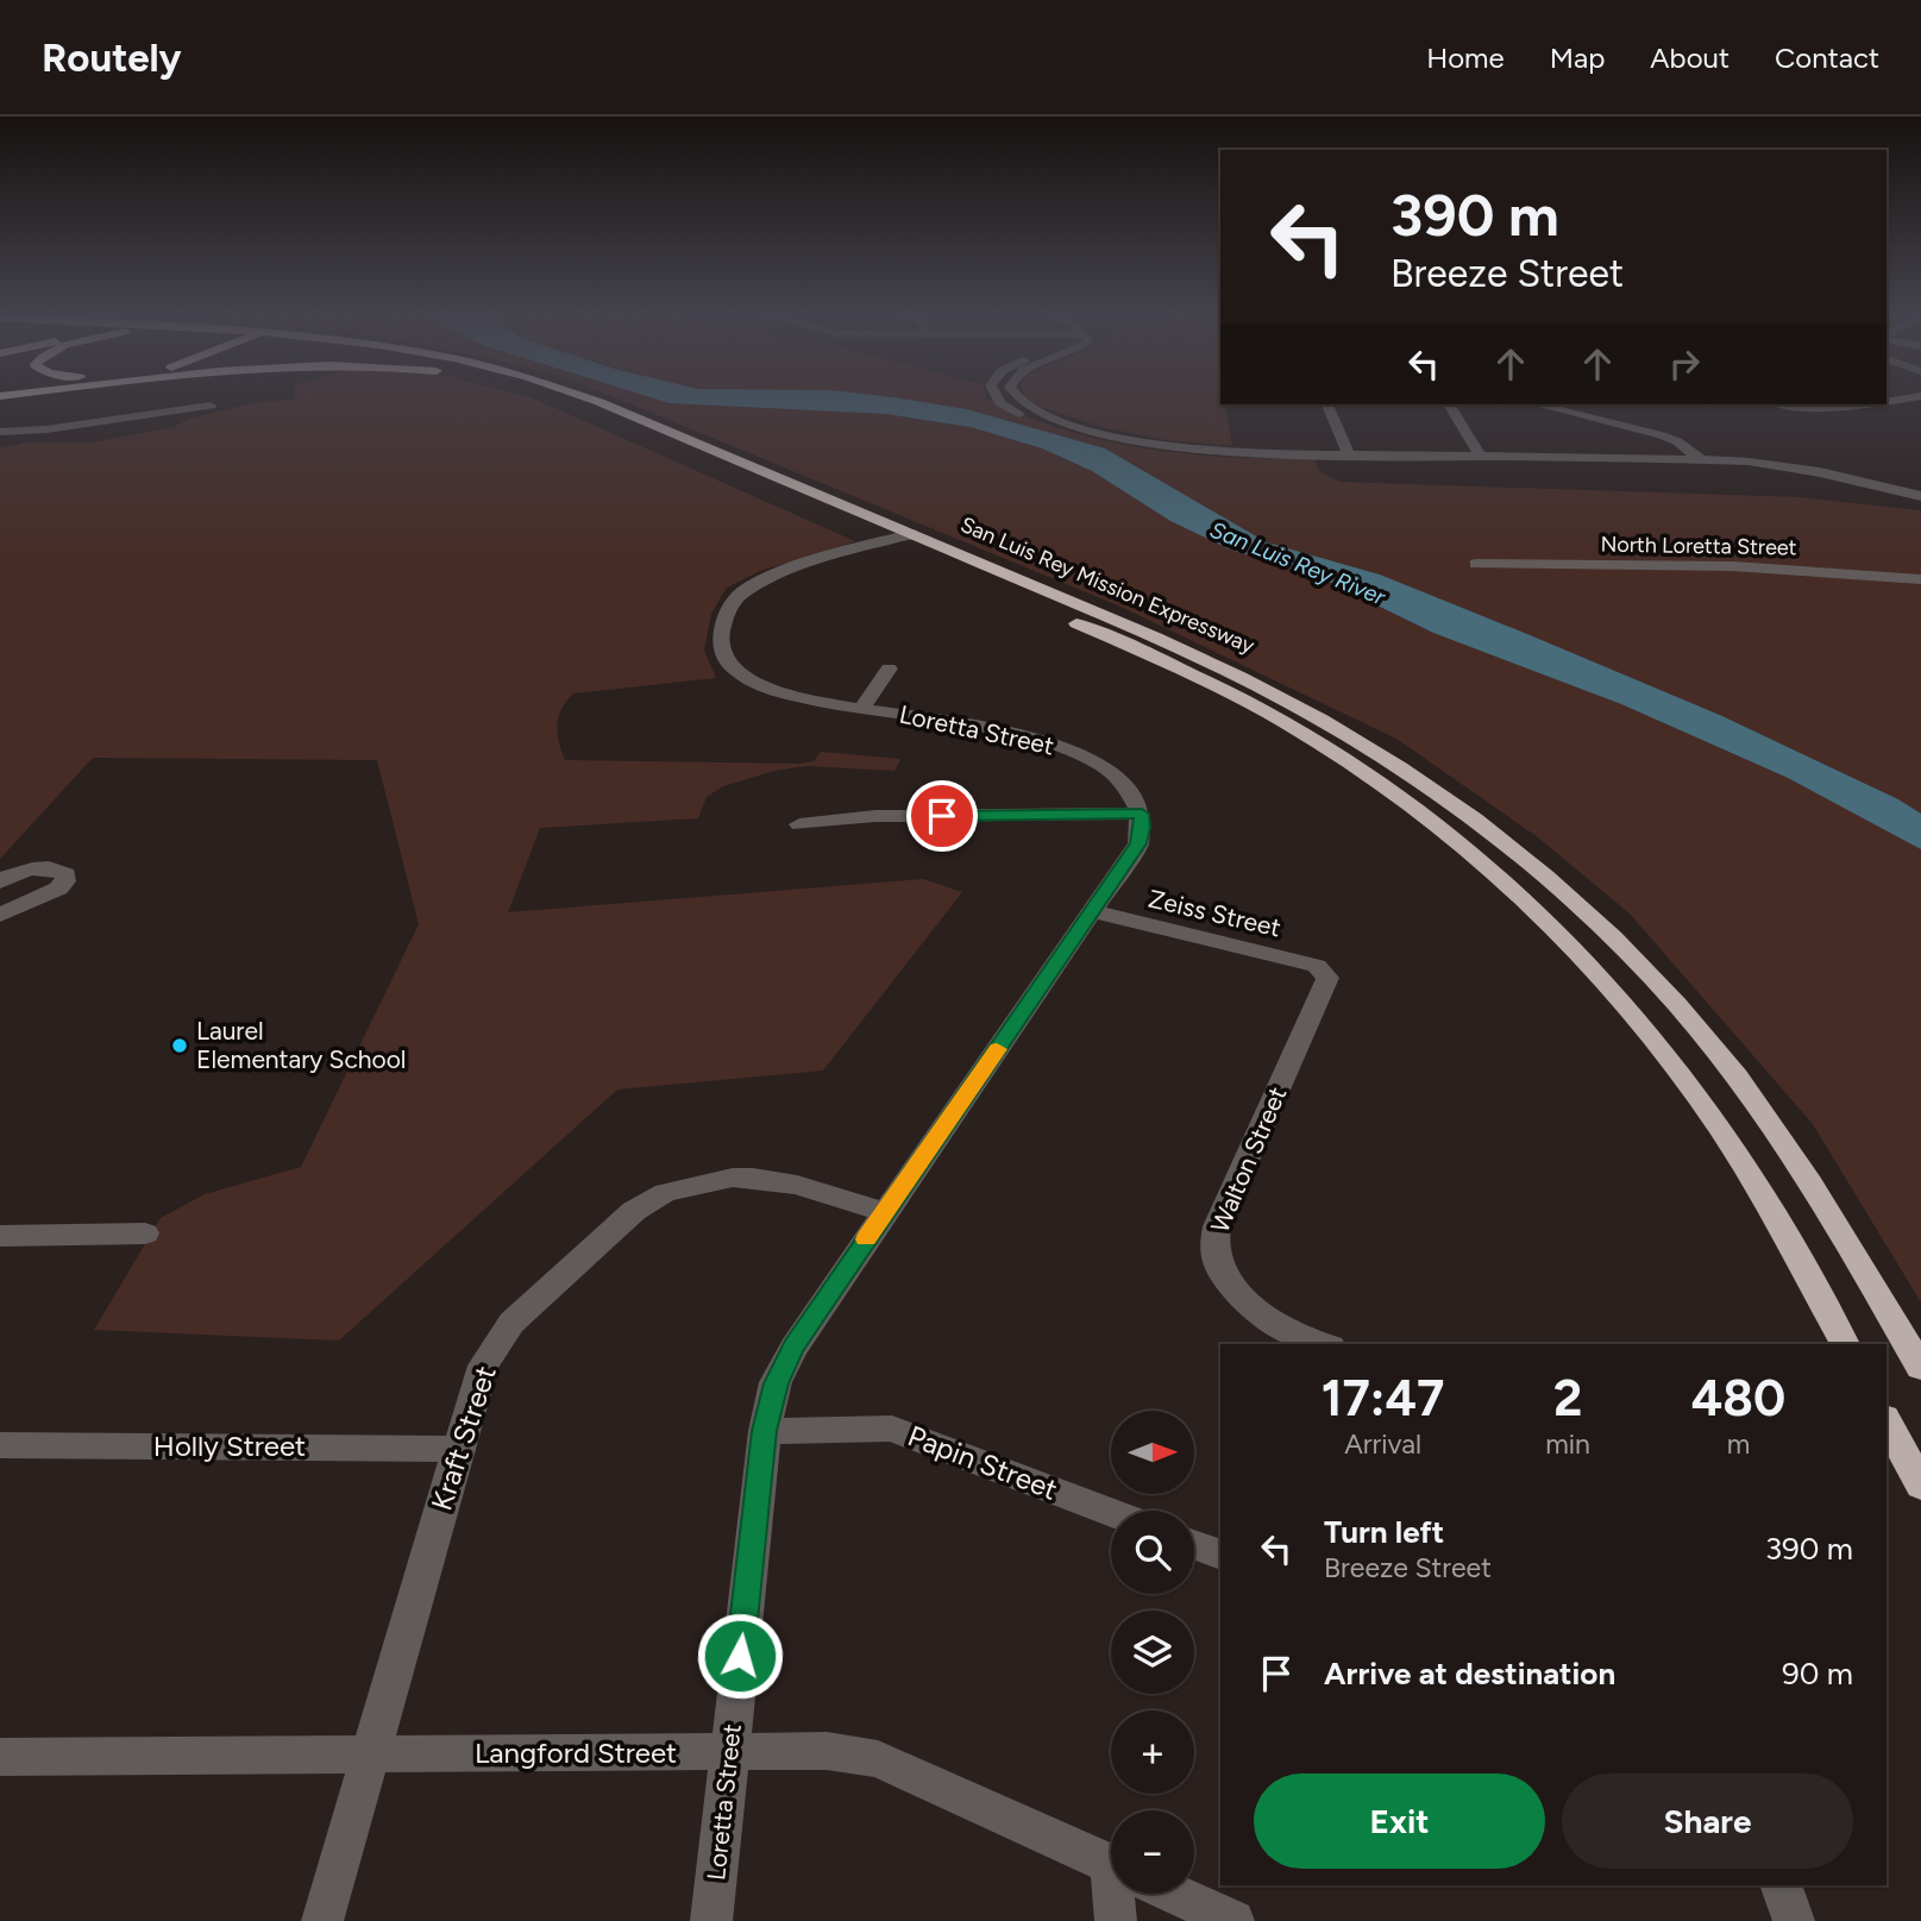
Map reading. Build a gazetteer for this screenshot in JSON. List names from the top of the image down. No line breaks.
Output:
{"streets":{"highway":["San Luis Rey Mission Expressway"],"street":["North Loretta Street","Loretta Street","Zeiss Street","Walton Street","Kraft Street","Holly Street","Papin Street","Langford Street"]},"crossings":[["San Luis Rey Mission Expressway","Loretta Street"],["Loretta Street","Zeiss Street"],["Loretta Street","Kraft Street"],["Loretta Street","Papin Street"],["Loretta Street","Langford Street"],["Zeiss Street","Walton Street"],["Kraft Street","Holly Street"],["Kraft Street","Langford Street"]],"water":["San Luis Rey River"],"places":["Laurel Elementary School"],"north":"right","page":{"header":"Routely","nav":["Home","Map","About","Contact"],"turn":["390 m","Breeze Street"],"eta":["17:47","Arrival","2","min","480","m"],"map_buttons":["+","−"],"list":[{"name":"Turn left","note":"Breeze Street","value":"390 m"},{"name":"Arrive at destination","value":"90 m"}],"buttons":["Exit","Share"]}}
